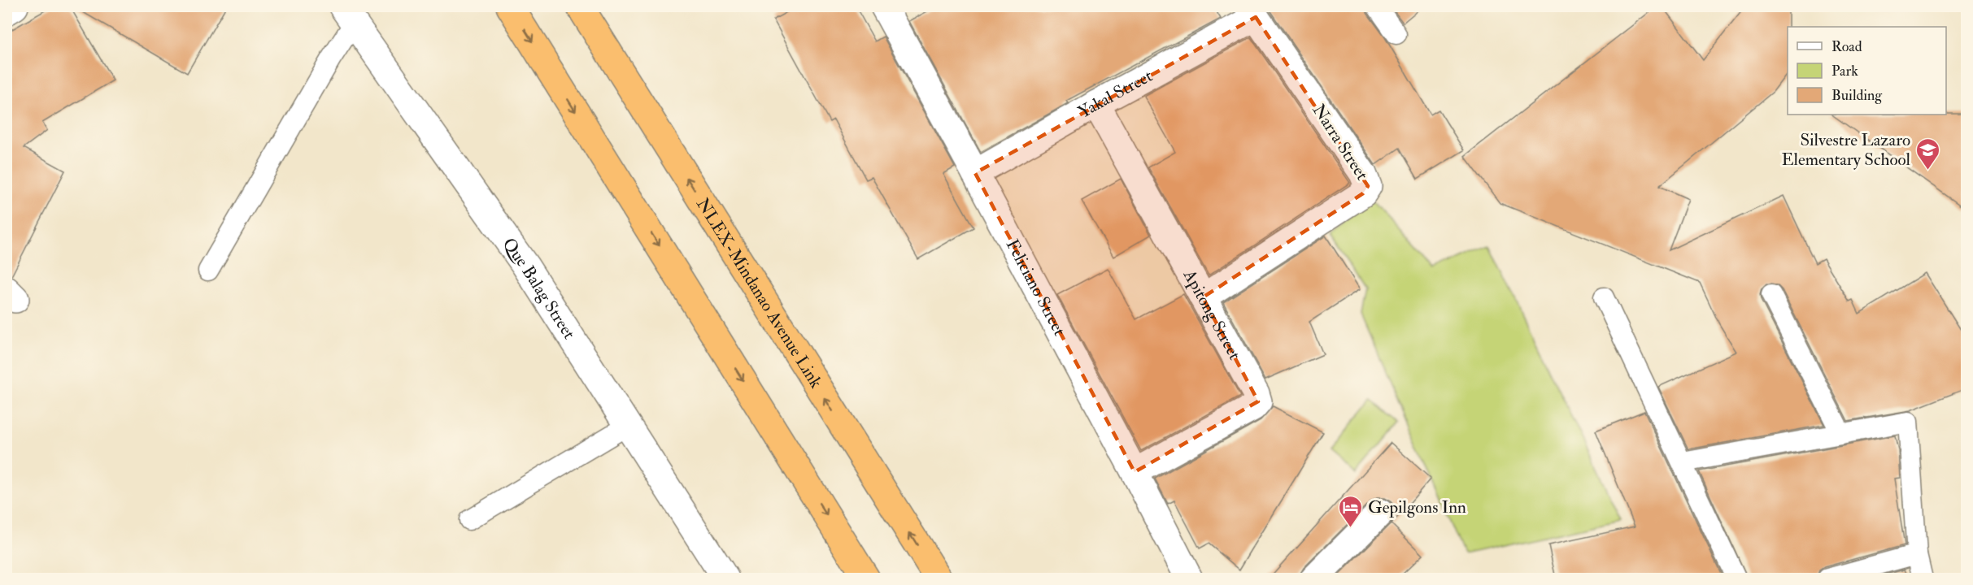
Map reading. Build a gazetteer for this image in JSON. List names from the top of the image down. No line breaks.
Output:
{"streets":{"highway":["NLEX-Mindanao Avenue Link"],"street":["Yakal Street","Narra Street","Feliciano Street","Que Balag Street","Apitong Street"]},"crossings":[["Yakal Street","Narra Street"],["Yakal Street","Feliciano Street"],["Yakal Street","Apitong Street"],["Narra Street","Apitong Street"],["Feliciano Street","Apitong Street"]],"places":{"school or university":["Silvestre Lazaro Elementary School"],"hotel":["Gepilgons Inn"]},"legend":["Road","Park","Building"]}
